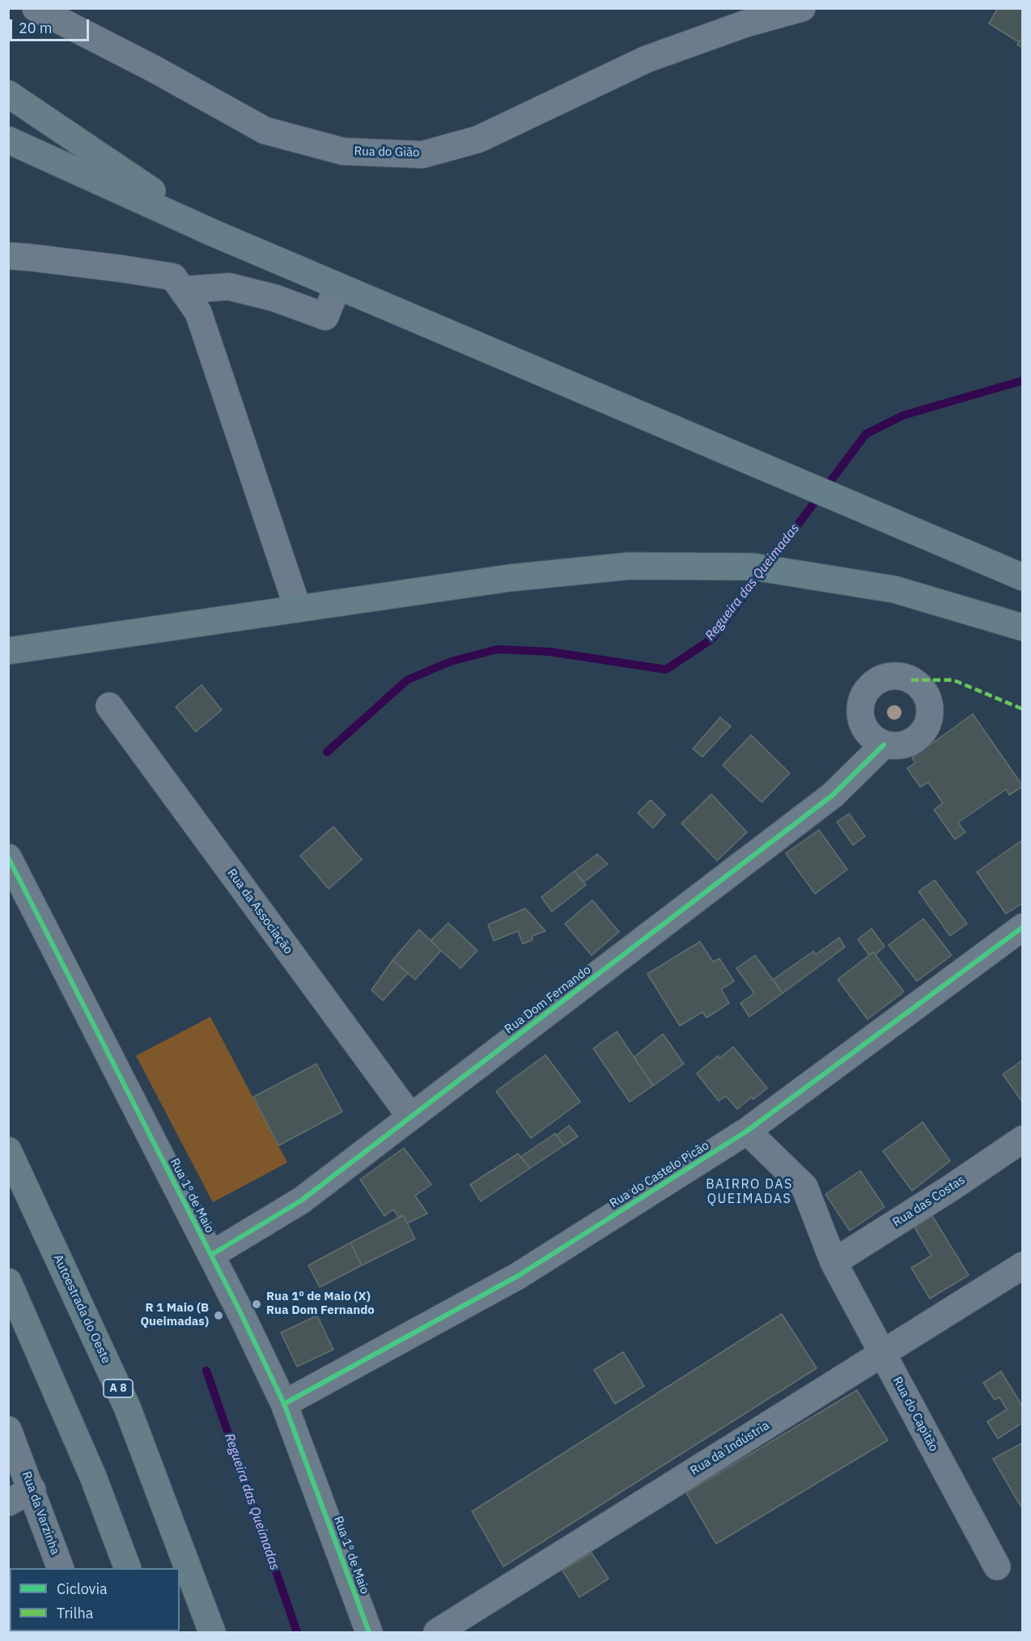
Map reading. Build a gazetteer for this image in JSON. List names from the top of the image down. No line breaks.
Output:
{"streets":{"highway":["Autoestrada do Oeste","A 8"],"street":["Rua do Gião","Rua da Associação","Rua Dom Fernando","Rua do Castelo Picão","Rua 1º de Maio","Rua das Costas","Rua do Capitão","Rua da Indústria","Rua da Varzinha"]},"crossings":[["Rua da Associação","Rua Dom Fernando"],["Rua Dom Fernando","Rua 1º de Maio"],["Rua do Castelo Picão","Rua 1º de Maio"],["Rua do Castelo Picão","Rua do Capitão"],["Rua das Costas","Rua do Capitão"],["Rua do Capitão","Rua da Indústria"]],"districts":["BAIRRO DAS QUEIMADAS"],"water":["Regueira das Queimadas"],"places":["Rua 1º de Maio (X) Rua Dom Fernando","R 1 Maio (B Queimadas)"],"legend":["Ciclovia","Trilha"],"scale_bar":"20 m"}
